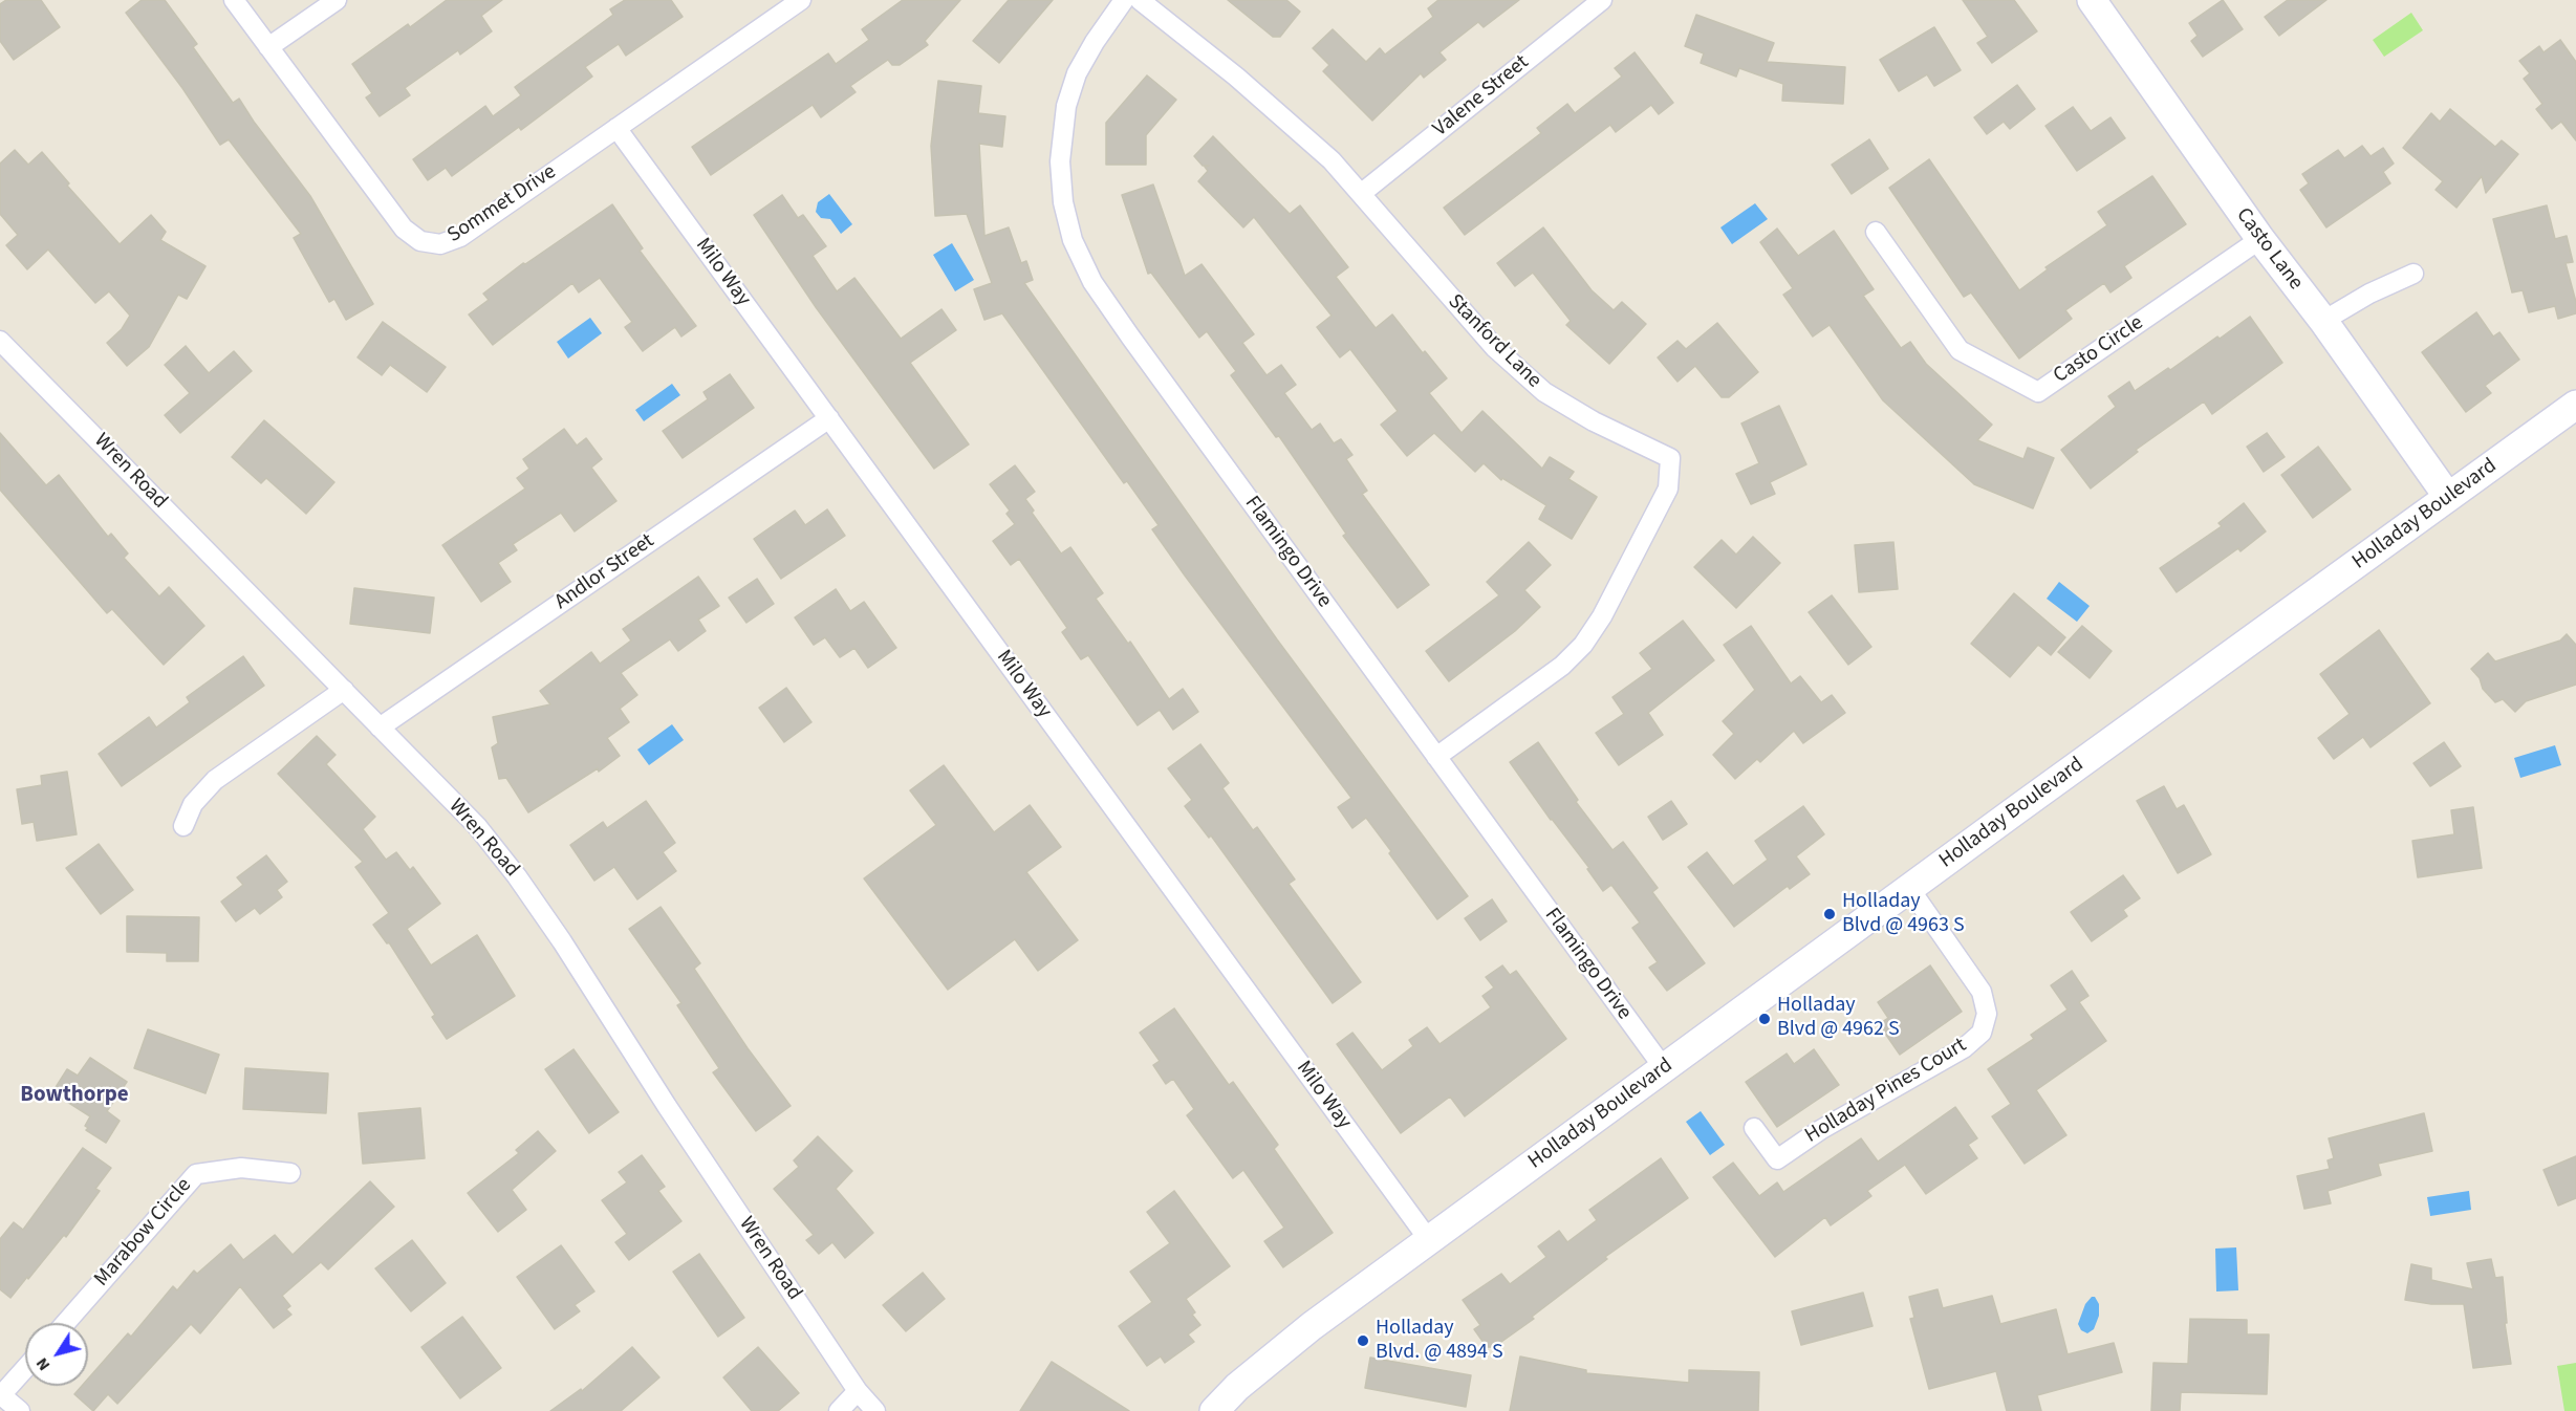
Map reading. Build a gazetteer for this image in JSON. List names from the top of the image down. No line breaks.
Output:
{"streets":{"main road":["Casto Lane","Holladay Boulevard"],"street":["Valene Street","Sommet Drive","Milo Way","Stanford Lane","Casto Circle","Wren Road","Flamingo Drive","Andlor Street","Holladay Pines Court","Marabow Circle"]},"crossings":[["Valene Street","Stanford Lane"],["Sommet Drive","Milo Way"],["Casto Lane","Casto Circle"],["Casto Lane","Holladay Boulevard"],["Milo Way","Holladay Boulevard"],["Milo Way","Andlor Street"],["Stanford Lane","Flamingo Drive"],["Wren Road","Andlor Street"],["Holladay Boulevard","Flamingo Drive"],["Holladay Boulevard","Holladay Pines Court"]],"districts":["Bowthorpe"],"places":["Holladay Blvd @ 4963 S","Holladay Blvd @ 4962 S","Holladay Blvd. @ 4894 S"],"north":"bottom left"}
